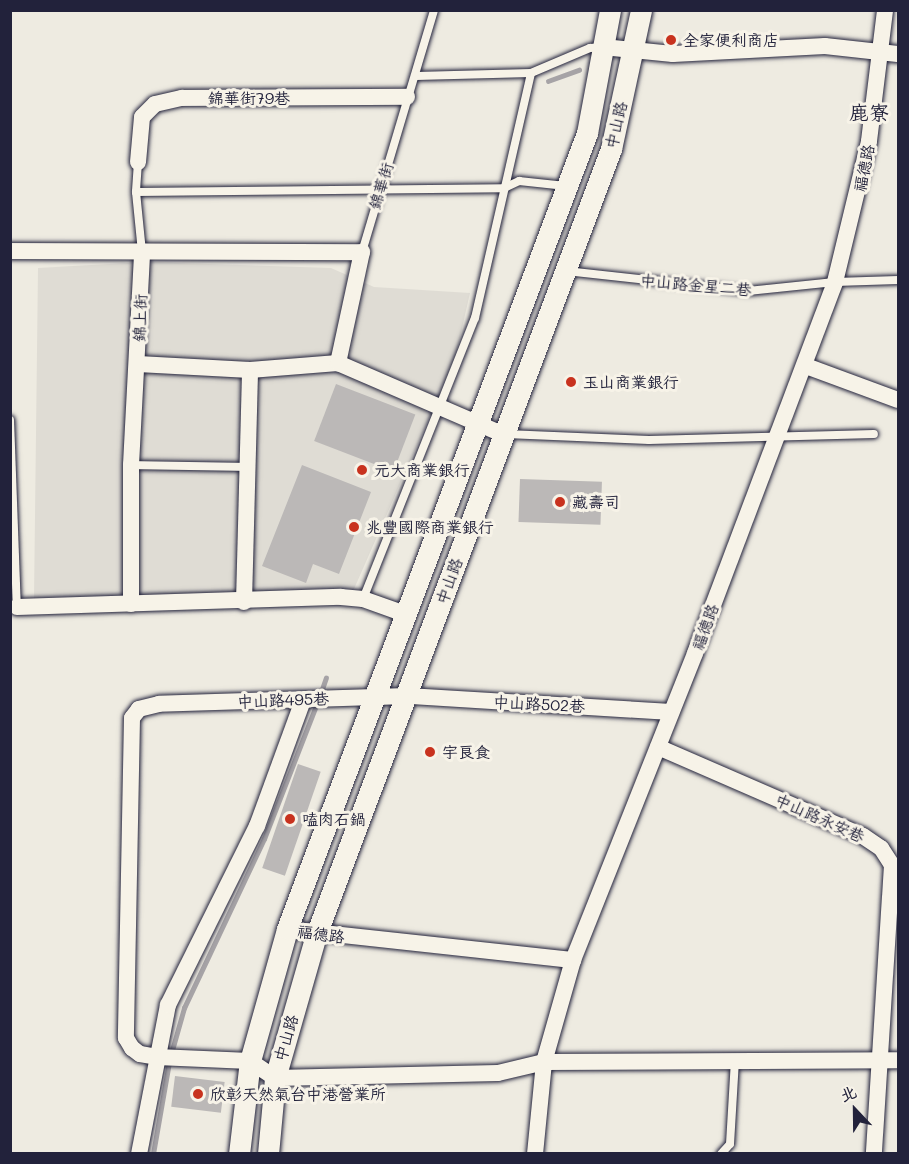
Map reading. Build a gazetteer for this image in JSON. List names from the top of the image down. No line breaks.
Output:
{"streets":{"street":["錦華街79巷","中山路","福德路","錦華街","錦上街","中山路495巷","中山路502巷","中山路永安巷"],"lane":["中山路金星二巷"]},"crossings":[["錦華街79巷","錦華街"],["中山路","福德路"],["中山路","中山路金星二巷"],["中山路","中山路495巷"],["中山路","中山路502巷"],["福德路","中山路金星二巷"],["福德路","中山路502巷"],["福德路","中山路永安巷"],["中山路495巷","中山路502巷"]],"districts":["鹿寮"],"places":["全家便利商店","玉山商業銀行","元大商業銀行","藏壽司","兆豐國際商業銀行","宇良食","嗑肉石鍋","欣彰天然氣台中港營業所"],"north":"top"}
